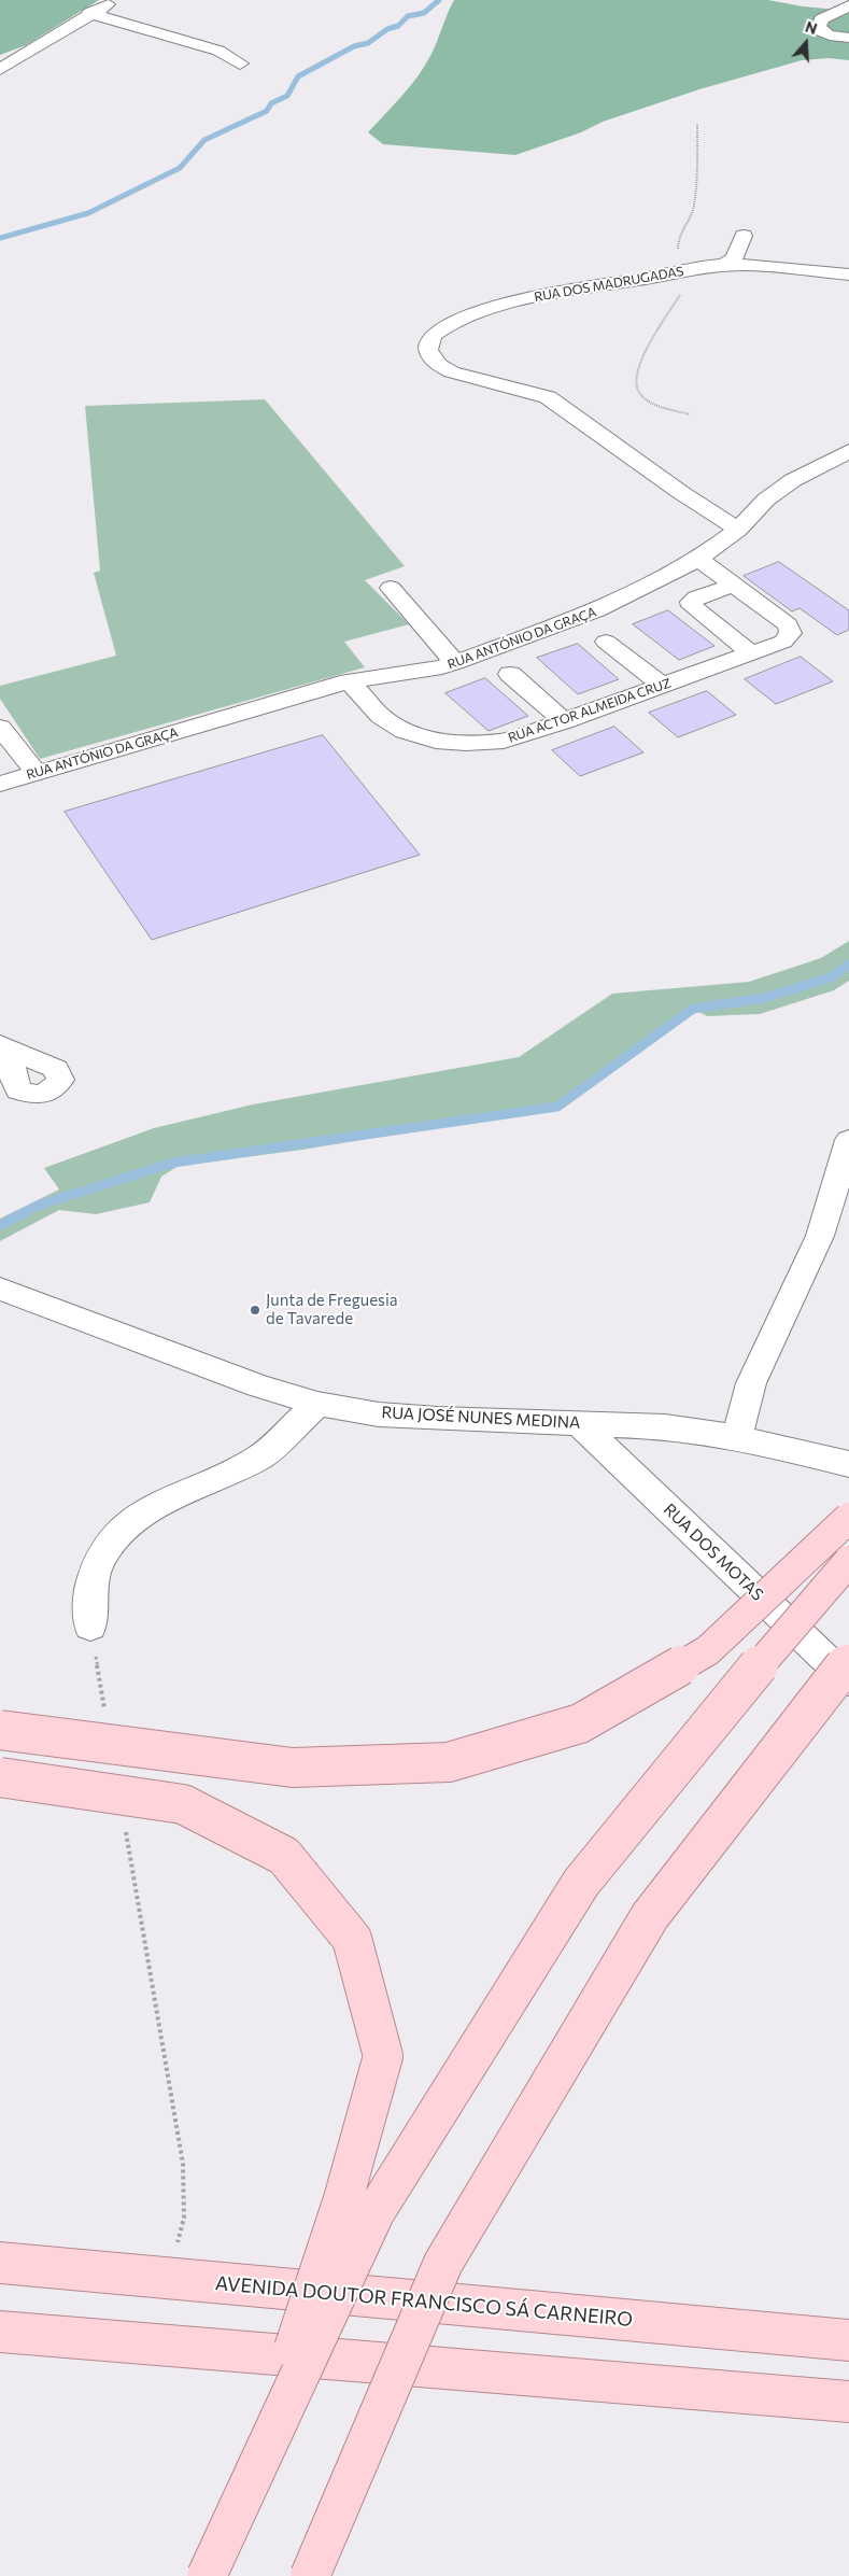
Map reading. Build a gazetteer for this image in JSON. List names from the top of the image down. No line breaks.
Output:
{"streets":{"main road":["AVENIDA DOUTOR FRANCISCO SÁ CARNEIRO"],"street":["RUA DOS MADRUGADAS","RUA ANTÓNIO DA GRAÇA","RUA ACTOR ALMEIDA CRUZ","RUA JOSÉ NUNES MEDINA","RUA DOS MOTAS"]},"crossings":[["RUA DOS MADRUGADAS","RUA ANTÓNIO DA GRAÇA"],["RUA ANTÓNIO DA GRAÇA","RUA ACTOR ALMEIDA CRUZ"],["RUA JOSÉ NUNES MEDINA","RUA DOS MOTAS"]],"places":["Junta de Freguesia de Tavarede"],"north":"top"}
